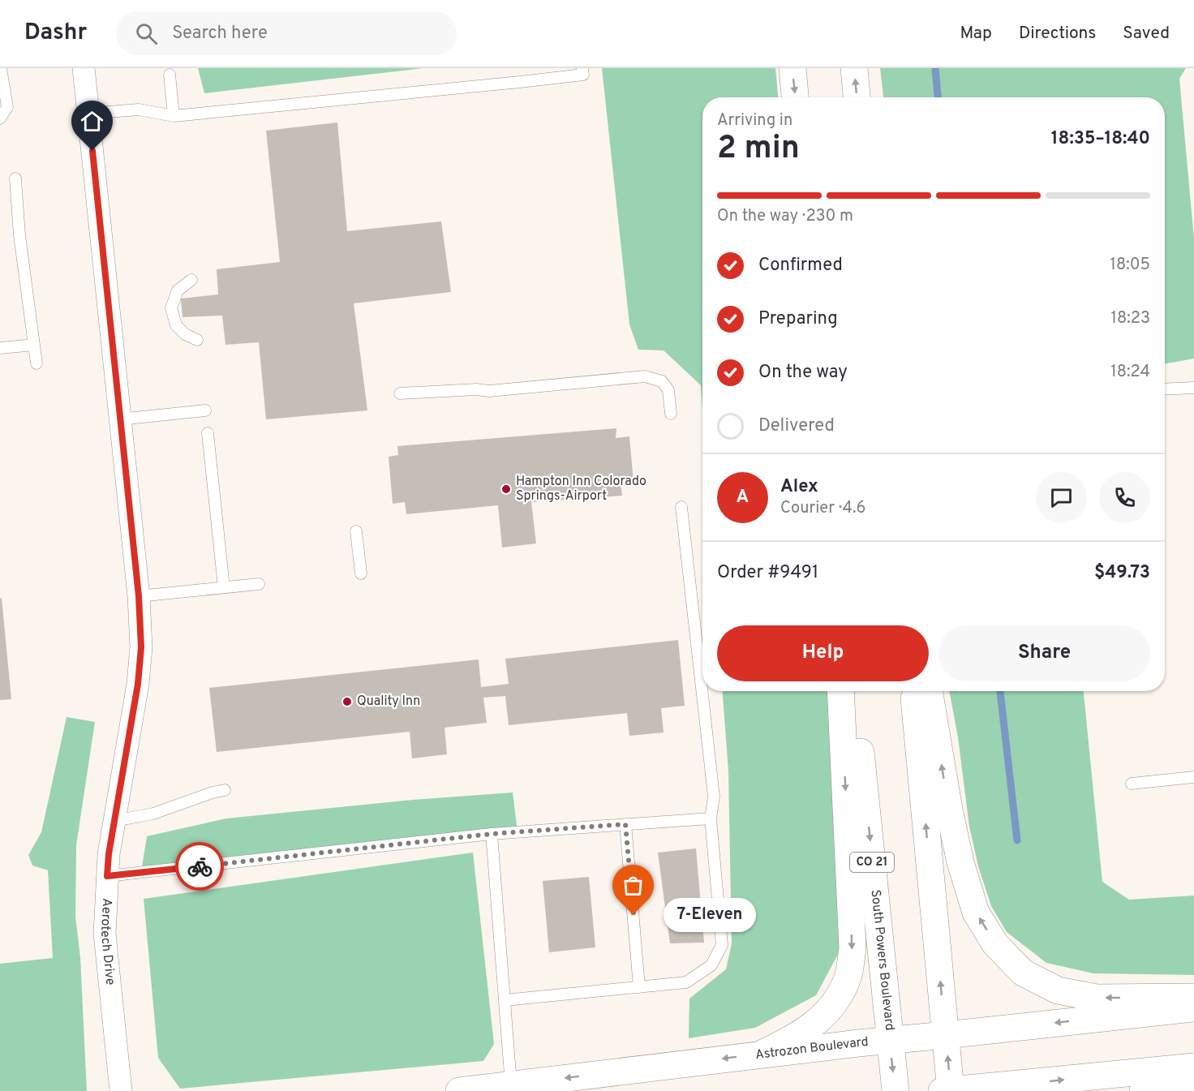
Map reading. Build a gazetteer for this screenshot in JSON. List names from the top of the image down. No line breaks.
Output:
{"streets":{"main road":["CO 21","South Powers Boulevard","Astrozon Boulevard"],"street":["Aerotech Drive"]},"crossings":[["South Powers Boulevard","Astrozon Boulevard"]],"places":["Hampton Inn Colorado Springs-Airport","Quality Inn","7-Eleven"],"page":{"header":"Dashr","search":"Search here","nav":["Map","Directions","Saved"],"heading":["2 min","Arriving in","18:35–18:40"],"panel":["Alex","Courier · 4.6","Order #9491","$49.73"],"bar":"On the way · 230 m","list":[["Confirmed","18:05"],["Preparing","18:23"],["On the way","18:24"],"Delivered"],"round":"A","buttons":["Help","Share"],"bubble":"7-Eleven"}}
